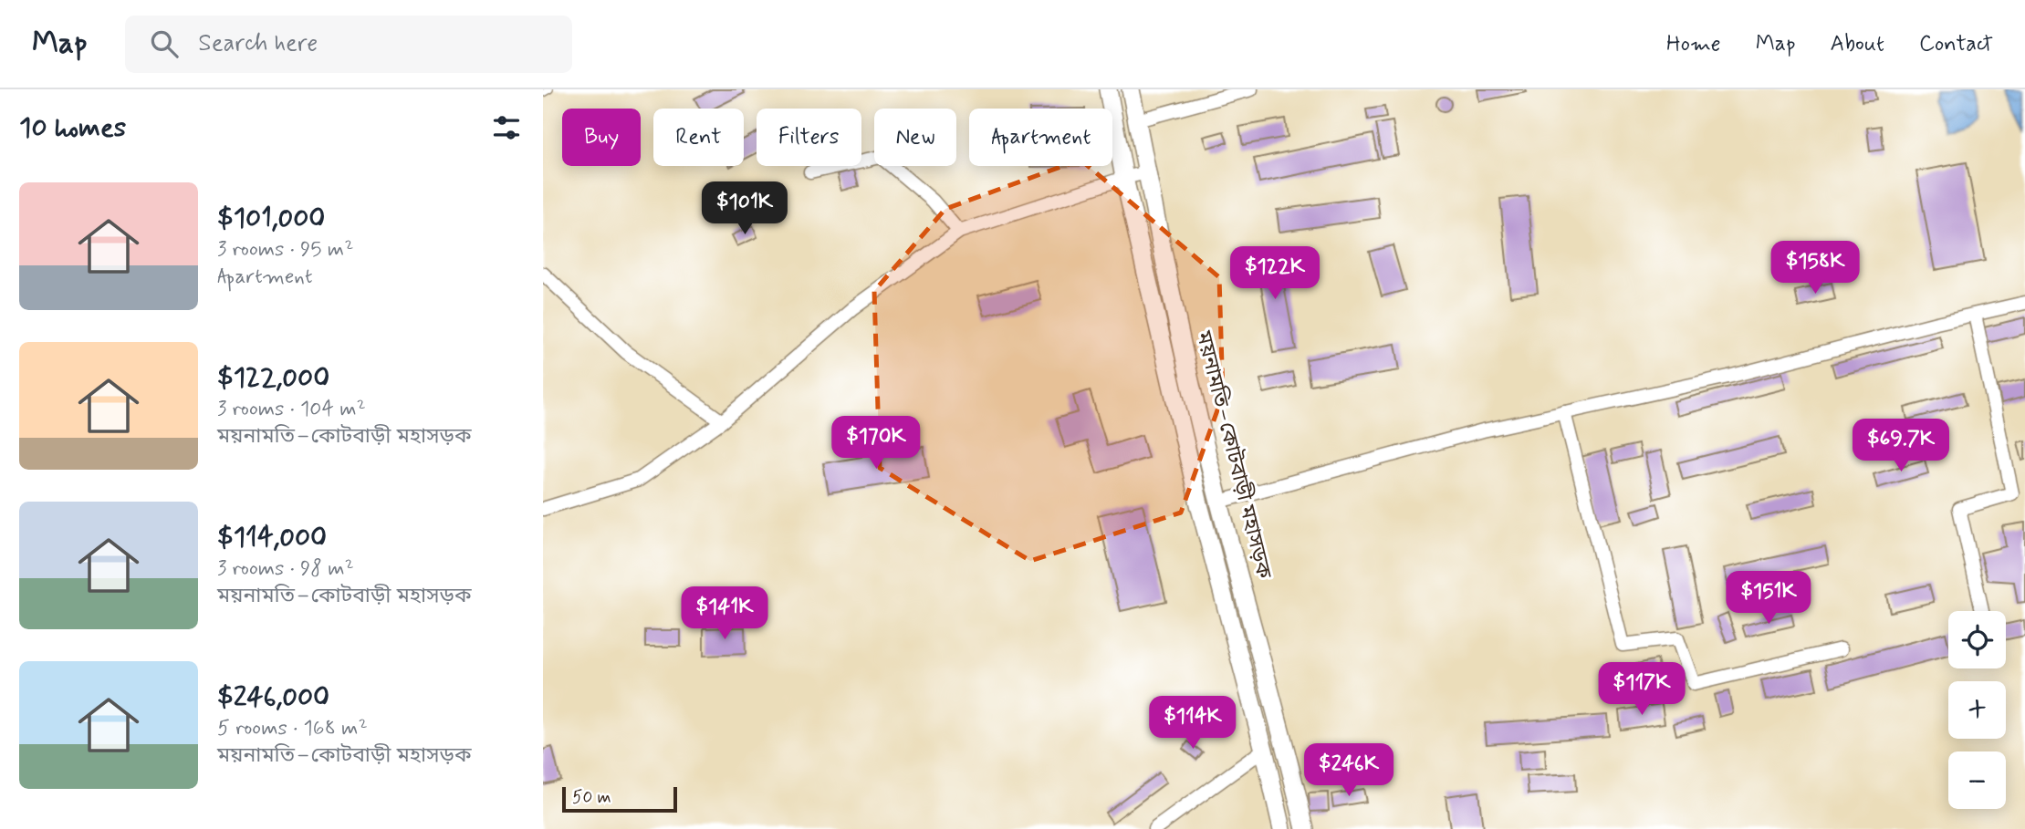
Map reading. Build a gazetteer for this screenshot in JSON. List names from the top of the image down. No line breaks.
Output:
{"streets":{"main road":["ময়নামতি–কোটবাড়ী মহাসড়ক"]},"scale_bar":"50 m","page":{"header":"Map","search":"Search here","nav":["Home","Map","About","Contact"],"heading":"10 homes","chip":["Buy","Rent","Filters","New","Apartment"],"list":[{"name":"$101,000","note":"3 rooms · 95 m² · Apartment"},{"name":"$122,000","note":"3 rooms · 104 m² · ময়নামতি–কোটবাড়ী মহাসড়ক"},{"name":"$114,000","note":"3 rooms · 98 m² · ময়নামতি–কোটবাড়ী মহাসড়ক"},{"name":"$246,000","note":"5 rooms · 168 m² · ময়নামতি–কোটবাড়ী মহাসড়ক"}],"price":["$101K","$158K","$122K","$170K","$69.7K","$151K","$141K","$117K","$114K","$246K"],"map_buttons":["+","−"],"scale":"50 m"}}
